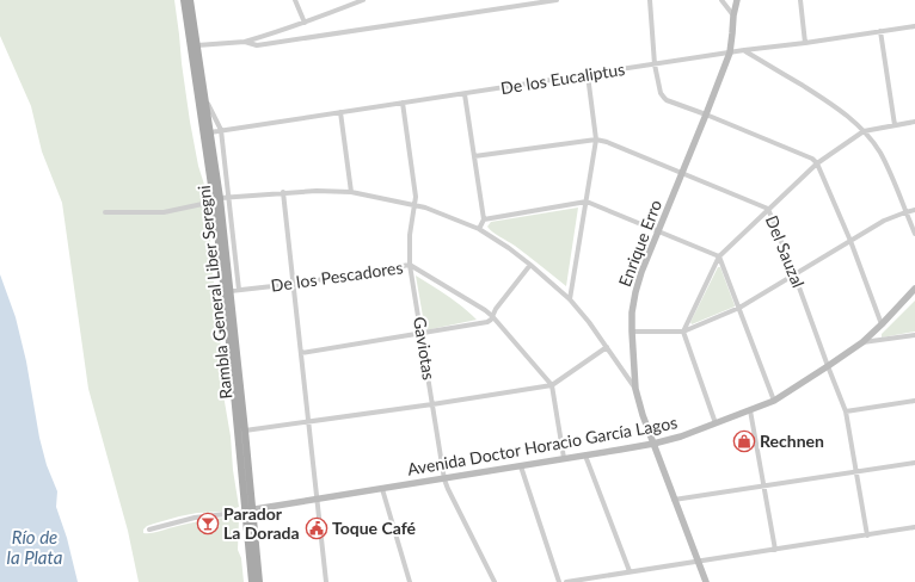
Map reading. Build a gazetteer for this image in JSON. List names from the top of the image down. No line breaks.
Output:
{"streets":{"main road":["Rambla General Liber Seregni"],"street":["De los Eucaliptus","Enrique Erro","Del Sauzal","De los Pescadores","Gaviotas","Avenida Doctor Horacio García Lagos"]},"crossings":[["De los Eucaliptus","Enrique Erro"],["De los Eucaliptus","Rambla General Liber Seregni"],["De los Eucaliptus","Gaviotas"],["Enrique Erro","Del Sauzal"],["Enrique Erro","Avenida Doctor Horacio García Lagos"],["Del Sauzal","Avenida Doctor Horacio García Lagos"],["De los Pescadores","Rambla General Liber Seregni"],["De los Pescadores","Gaviotas"],["Rambla General Liber Seregni","Avenida Doctor Horacio García Lagos"],["Gaviotas","Avenida Doctor Horacio García Lagos"]],"water":["Río de la Plata"],"places":{"shop":["Rechnen"],"bar":["Parador La Dorada"],"public building":["Toque Café"]}}
